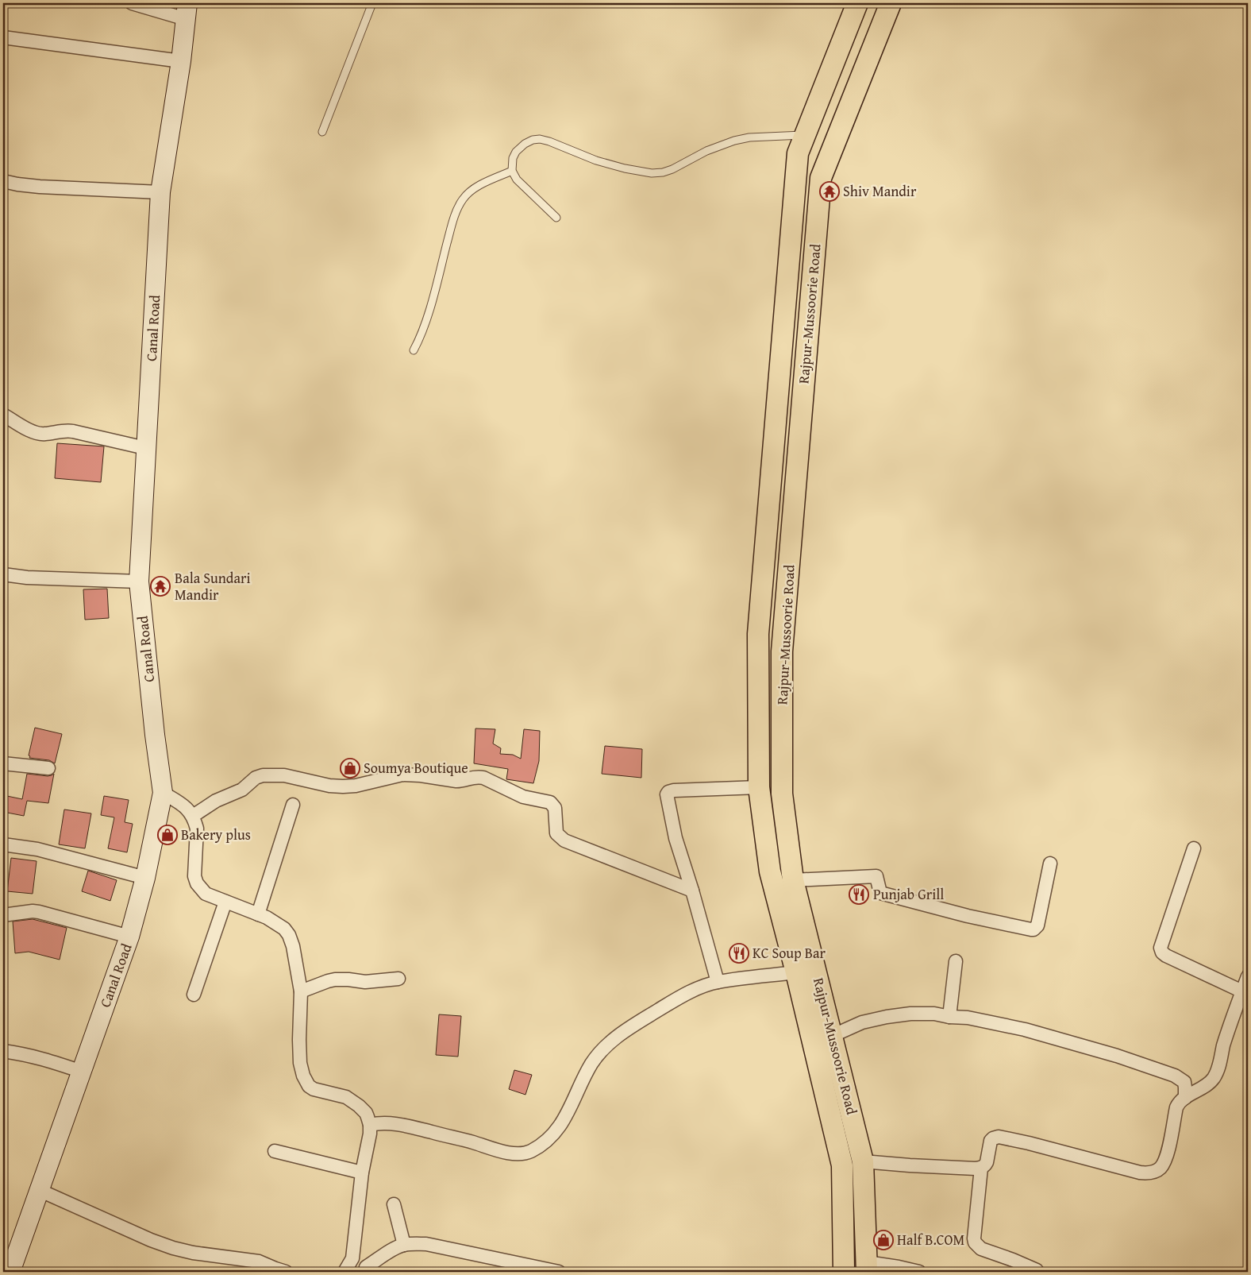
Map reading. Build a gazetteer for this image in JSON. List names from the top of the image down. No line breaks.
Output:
{"streets":{"main road":["Rajpur-Mussoorie Road"],"street":["Canal Road"]},"places":{"temple":["Shiv Mandir","Bala Sundari Mandir"],"shop":["Soumya Boutique","Bakery plus","Half B.COM"],"restaurant":["Punjab Grill","KC Soup Bar"]}}
